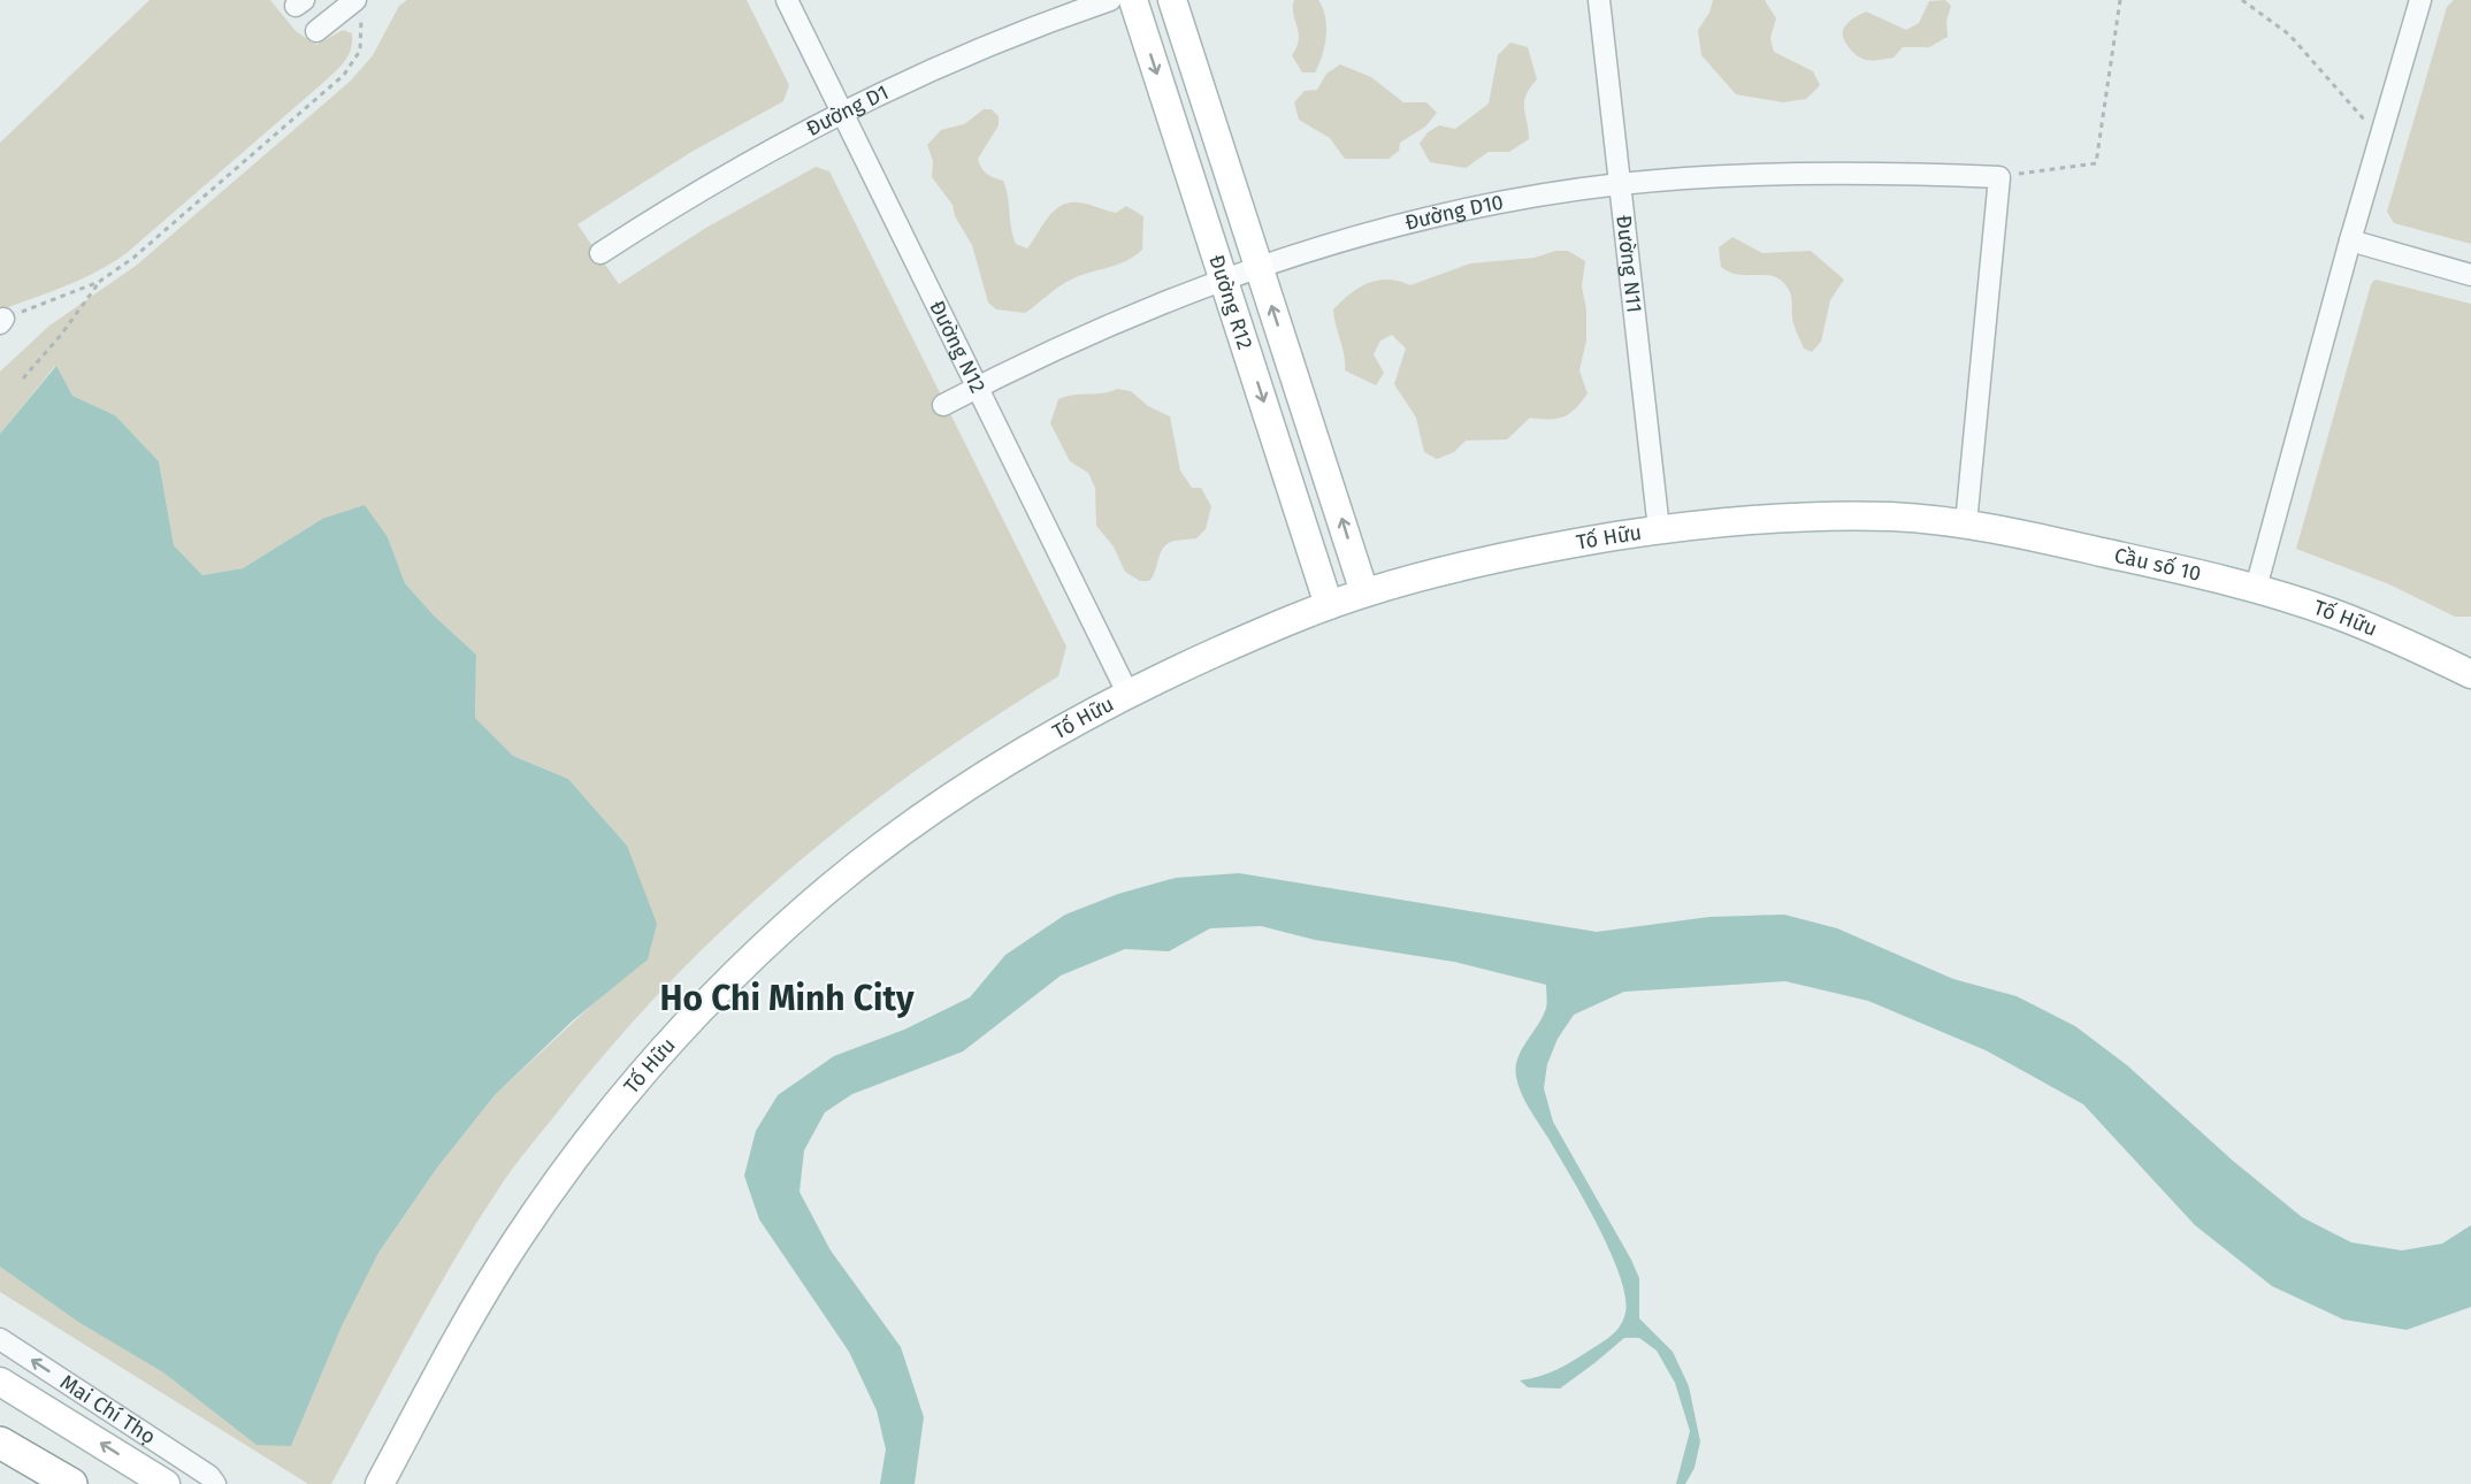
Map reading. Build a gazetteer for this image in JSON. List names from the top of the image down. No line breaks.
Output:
{"streets":{"main road":["Đường R12","Tố Hữu","Cầu số 10"],"street":["Đường D1","Đường D10","Đường N11","Đường N12","Mai Chí Thọ"]},"crossings":[["Đường D1","Đường N12"],["Đường D10","Đường N11"],["Đường D10","Đường R12"],["Đường D10","Đường N12"],["Đường N11","Tố Hữu"],["Đường R12","Tố Hữu"],["Đường N12","Tố Hữu"],["Tố Hữu","Cầu số 10"]],"one_way":["Mai Chí Thọ"],"districts":["Ho Chi Minh City"]}
